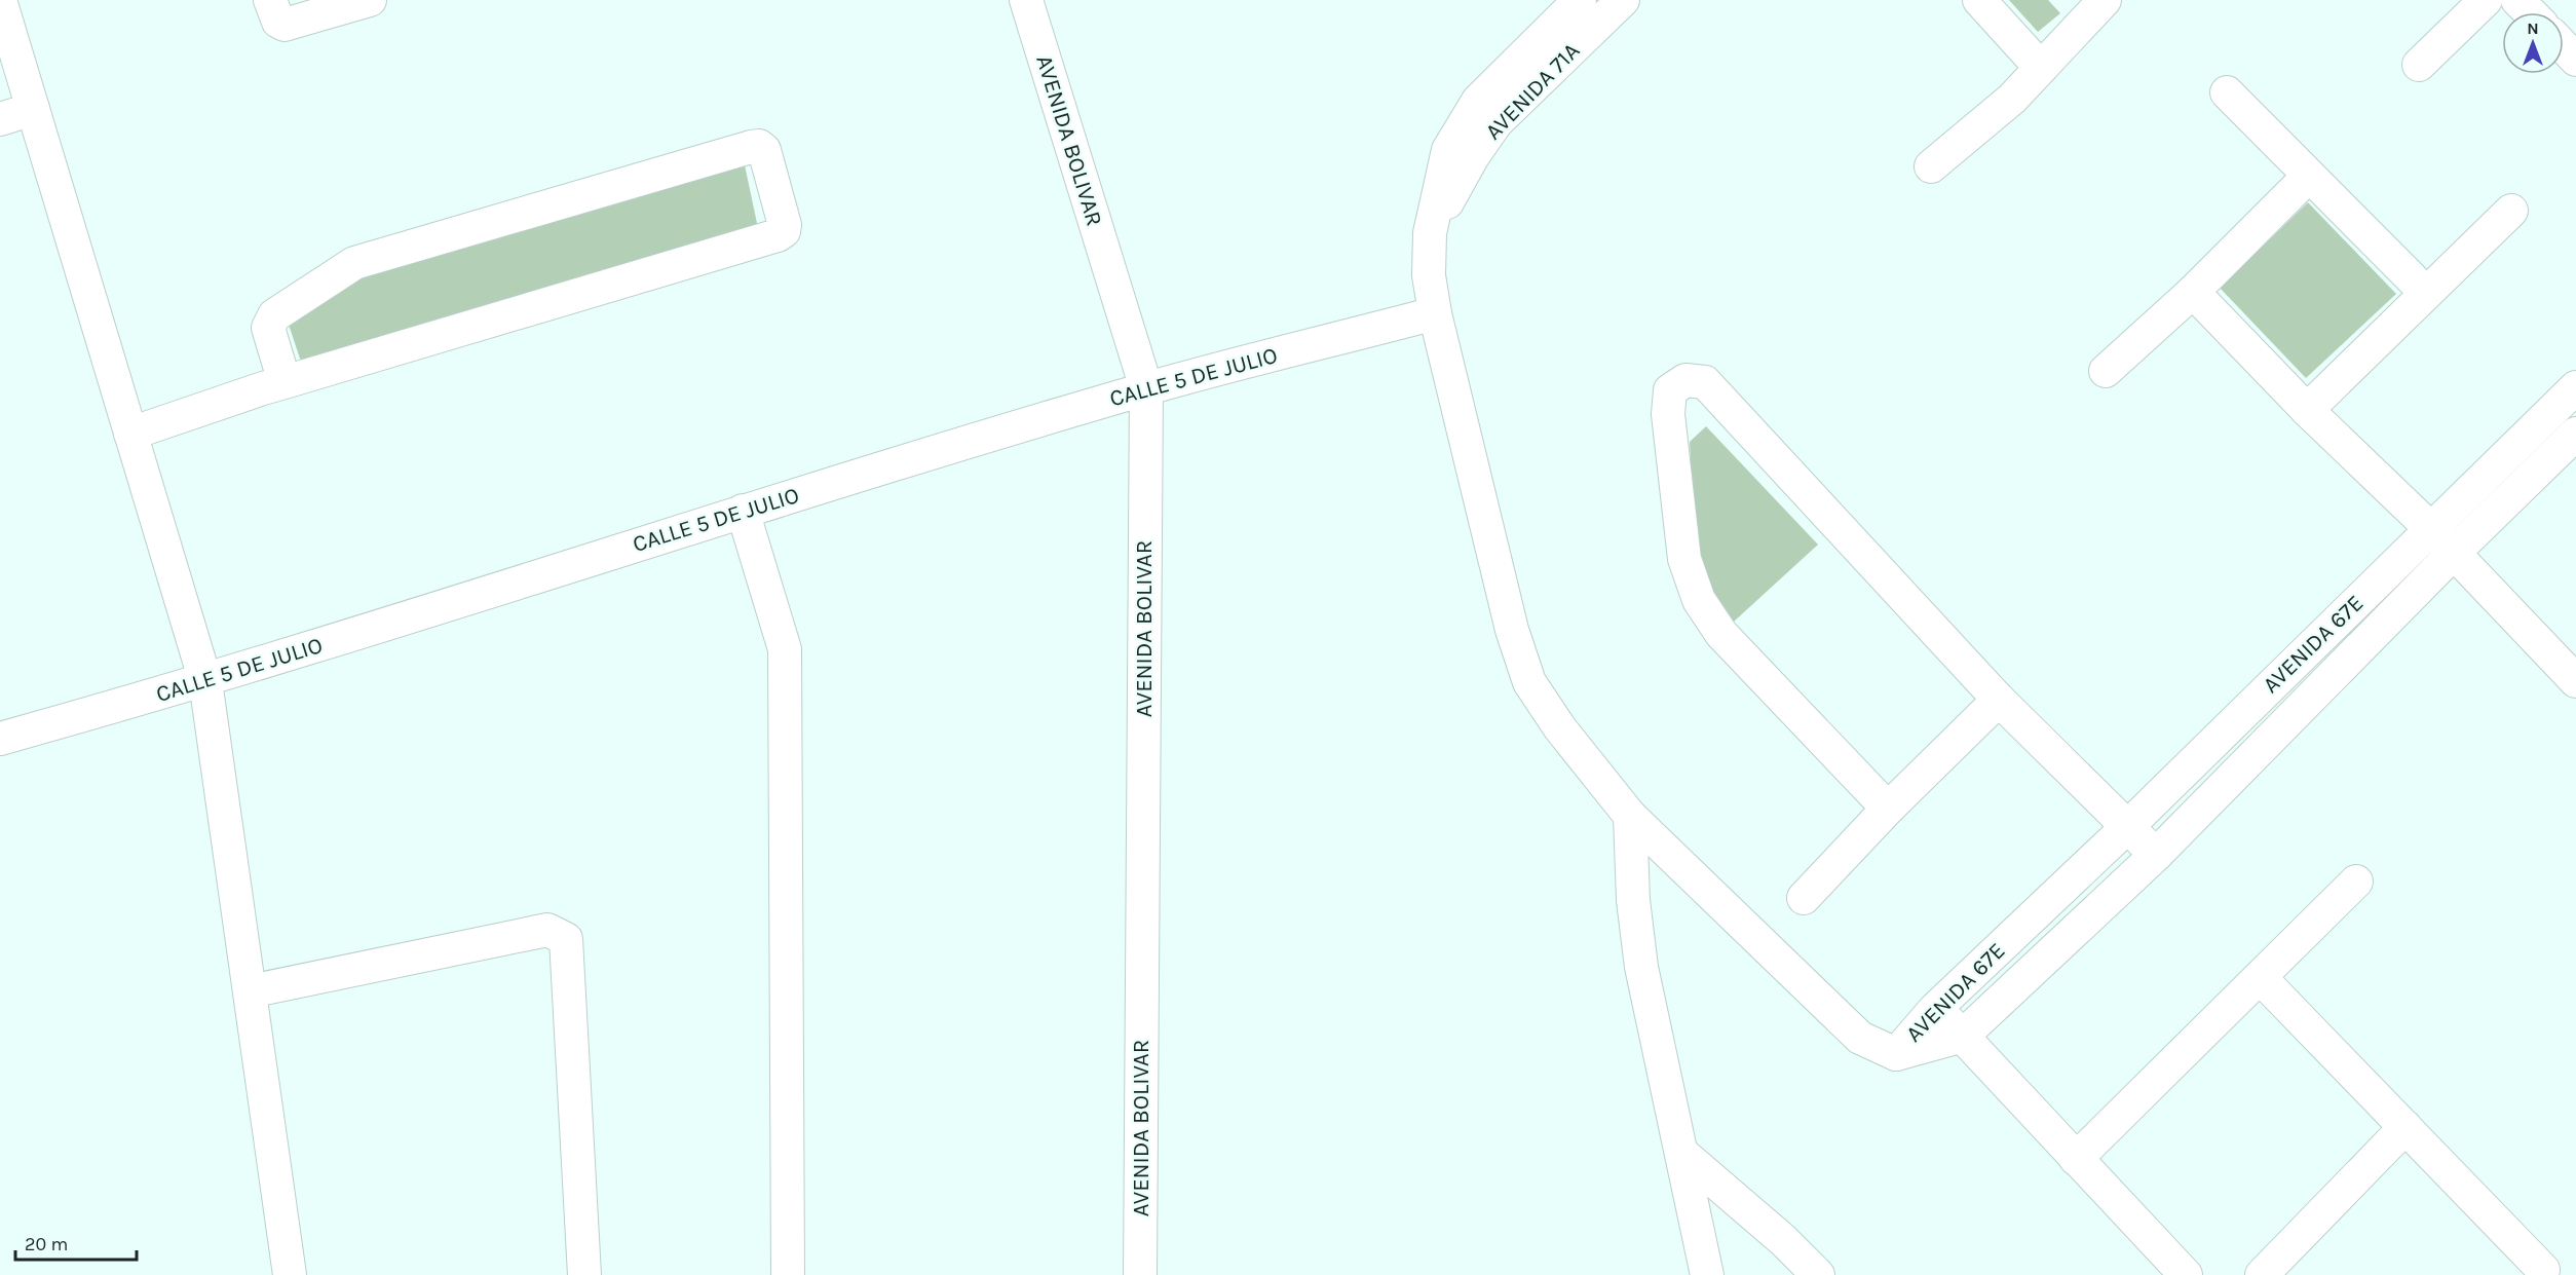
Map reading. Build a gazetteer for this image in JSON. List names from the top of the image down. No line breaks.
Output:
{"streets":{"street":["AVENIDA 71A","AVENIDA BOLIVAR","CALLE 5 DE JULIO","AVENIDA 67E"]},"crossings":[["AVENIDA BOLIVAR","CALLE 5 DE JULIO"]],"scale_bar":"20 m","north":"top"}
